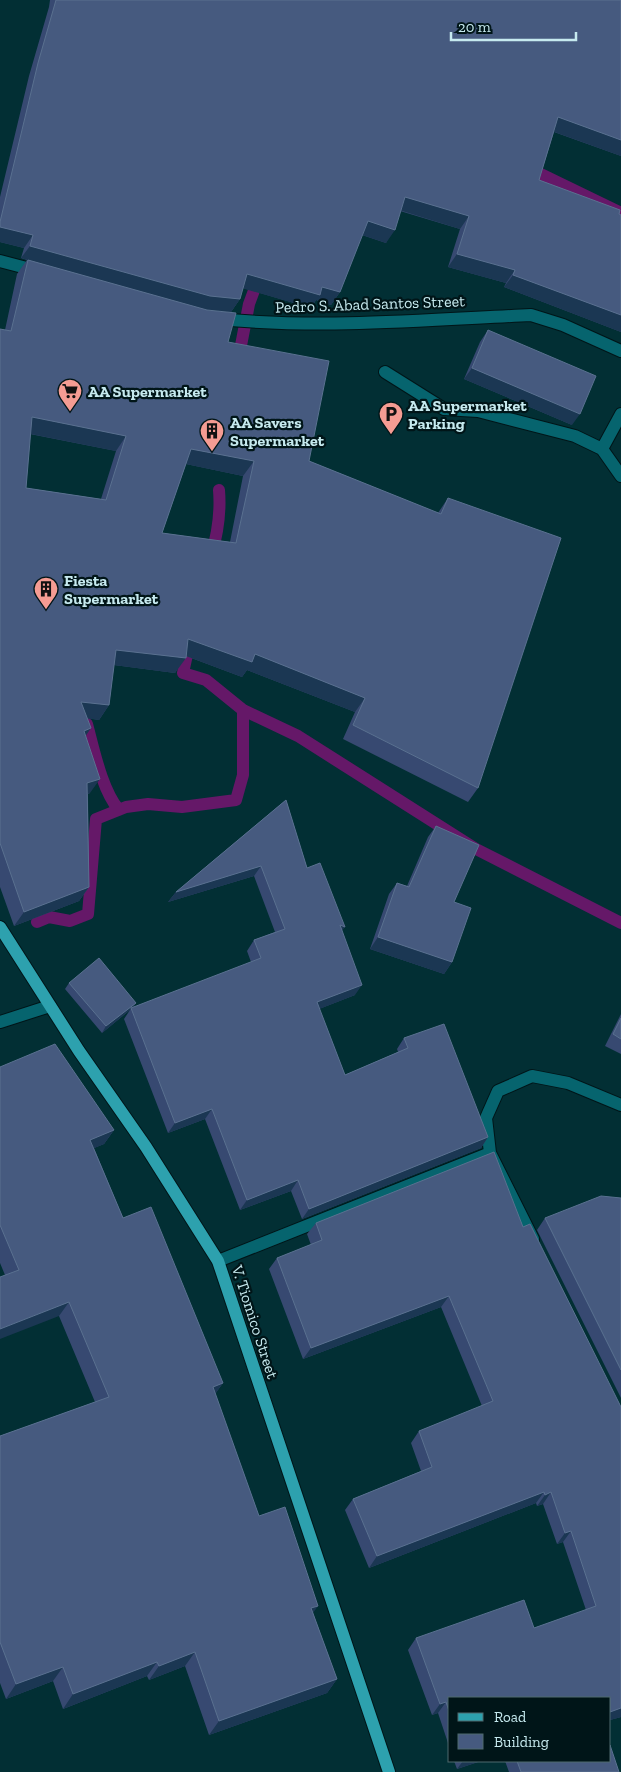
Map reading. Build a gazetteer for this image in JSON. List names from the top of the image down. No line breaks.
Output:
{"streets":{"main road":["V. Tiomico Street"],"street":["Pedro S. Abad Santos Street"]},"places":{"supermarket":["AA Supermarket"],"parking":["AA Supermarket Parking"],"building":["AA Savers Supermarket","Fiesta Supermarket"]},"legend":["Road","Building"],"scale_bar":"20 m"}
